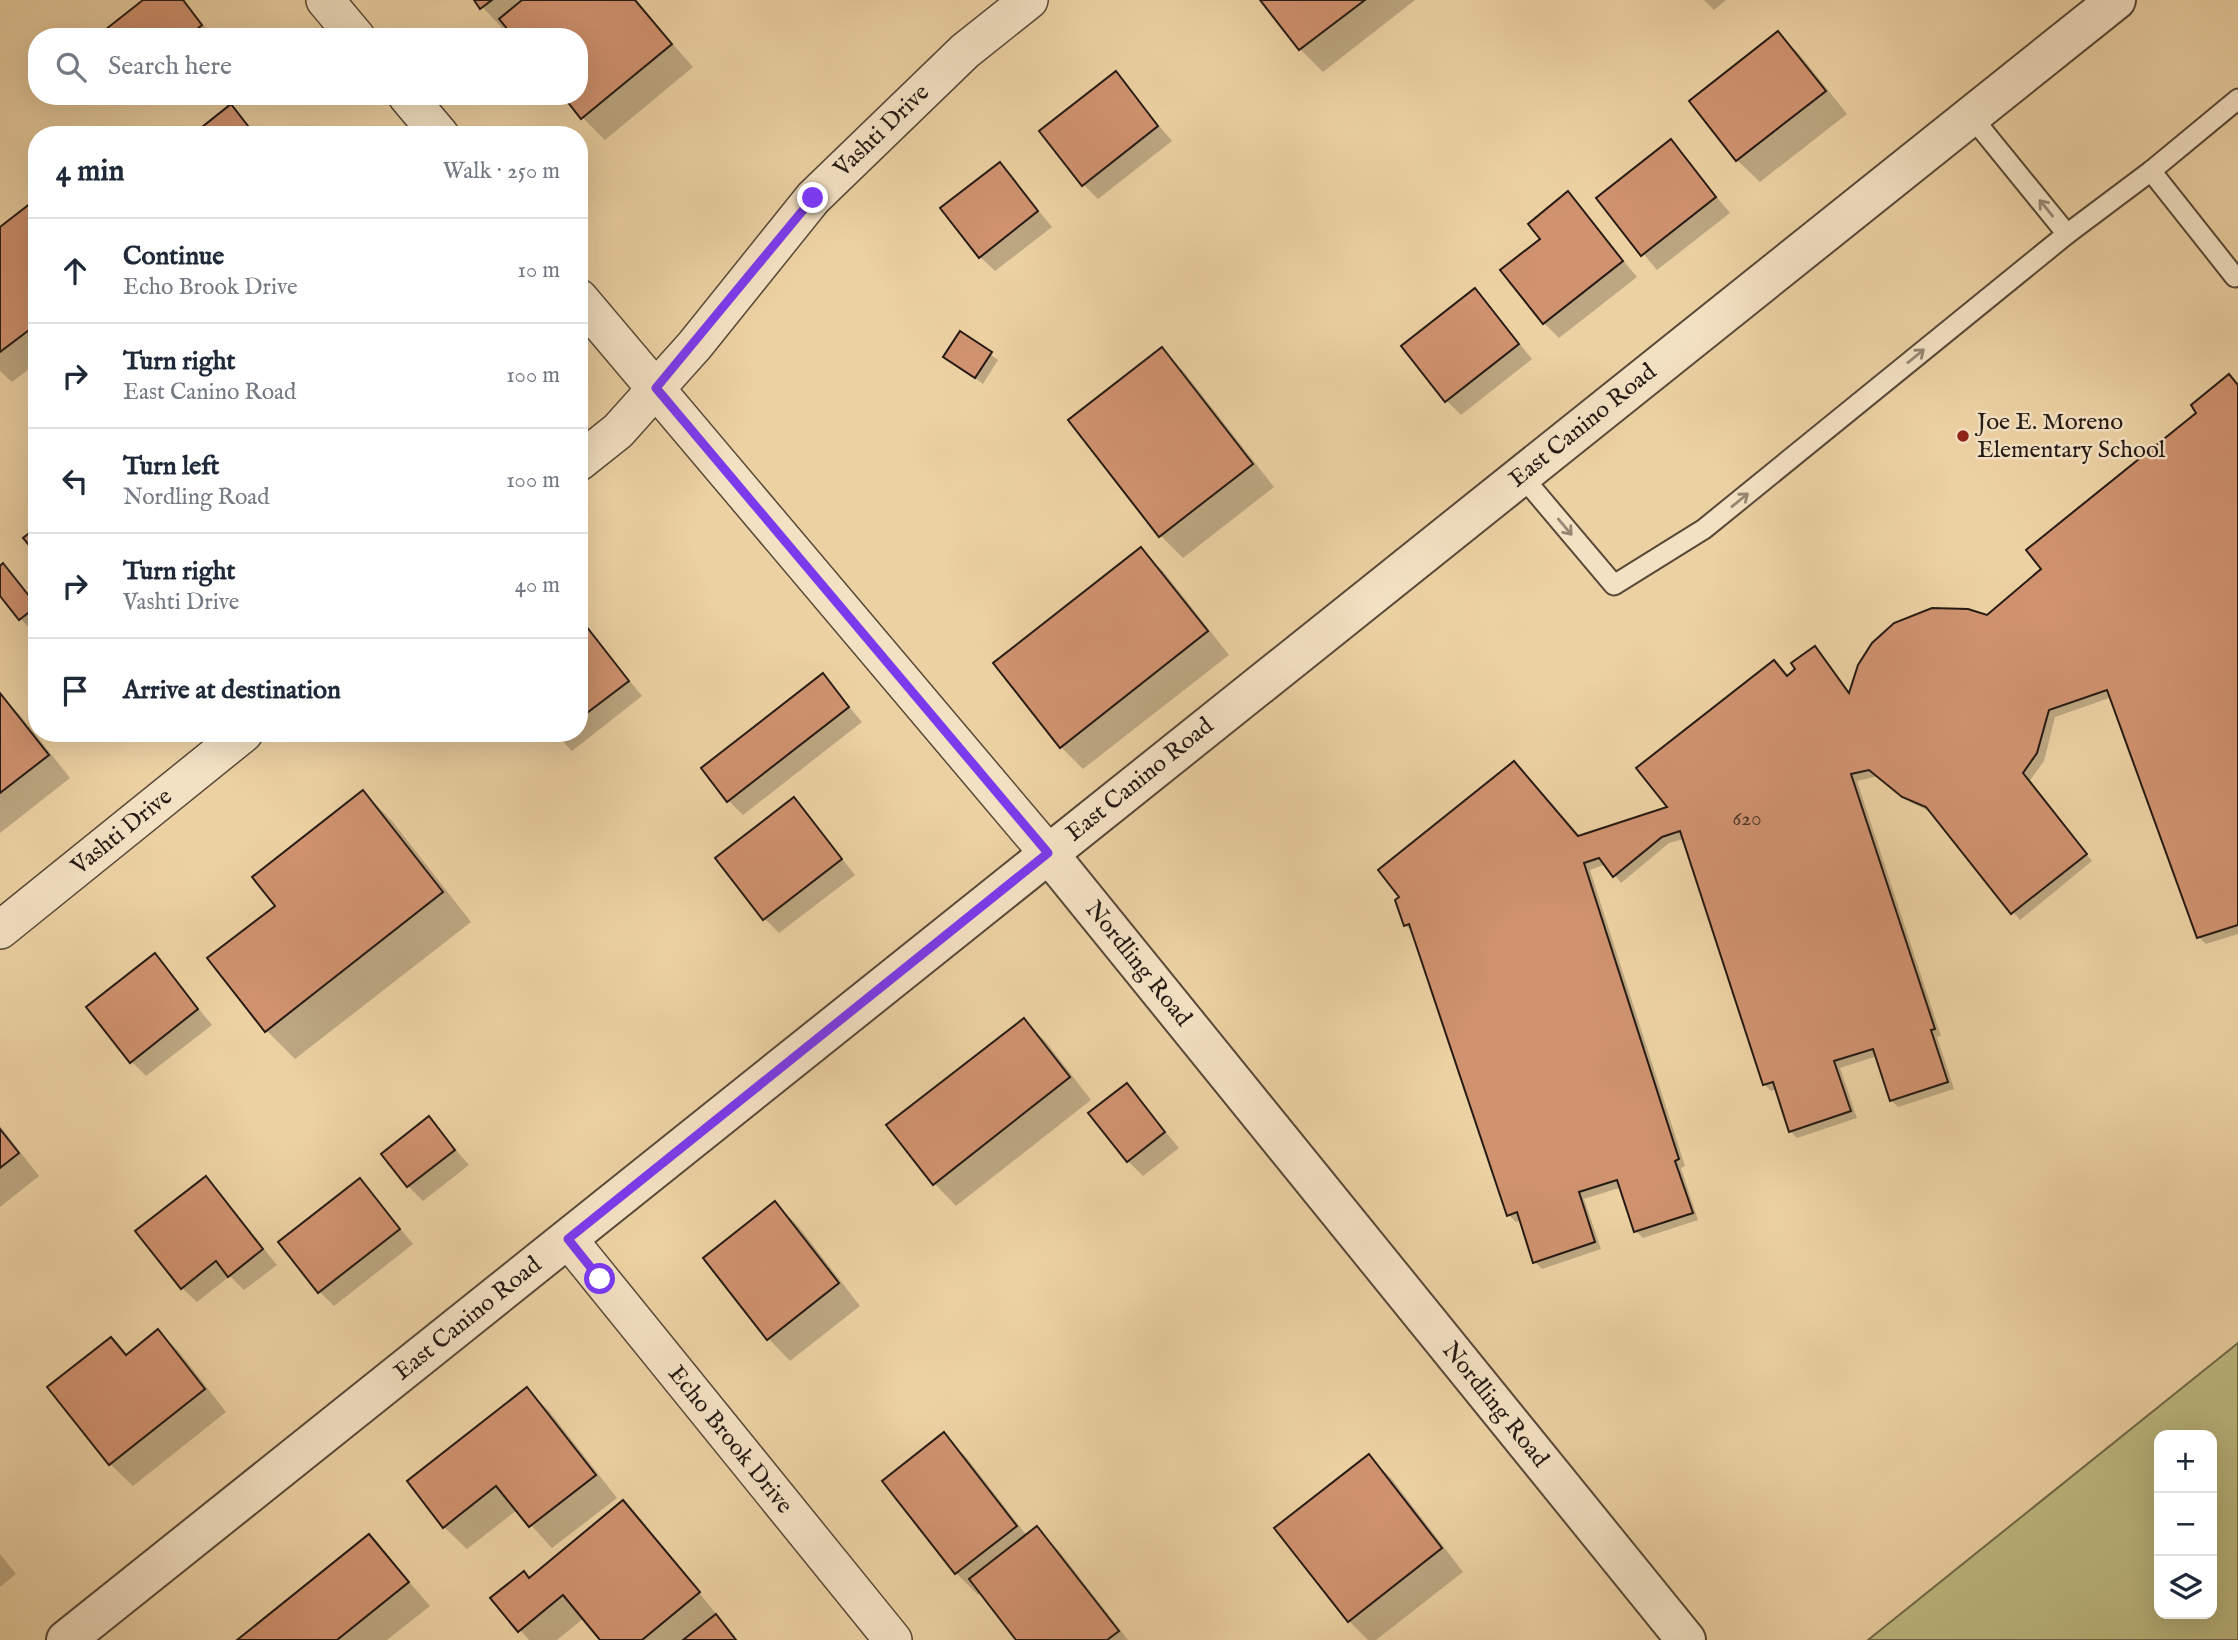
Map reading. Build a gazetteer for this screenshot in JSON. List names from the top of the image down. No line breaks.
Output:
{"streets":{"street":["Vashti Drive","East Canino Road","Nordling Road","Echo Brook Drive"]},"crossings":[["Vashti Drive","Nordling Road"],["East Canino Road","Nordling Road"],["East Canino Road","Echo Brook Drive"]],"places":["Joe E. Moreno Elementary School"],"house_numbers":["620"],"page":{"search":"Search here","heading":["4 min","Walk · 250 m"],"list":[["Continue","Echo Brook Drive","10 m"],["Turn right","East Canino Road","100 m"],["Turn left","Nordling Road","100 m"],["Turn right","Vashti Drive","40 m"],"Arrive at destination"],"map_buttons":["+","−"]}}
